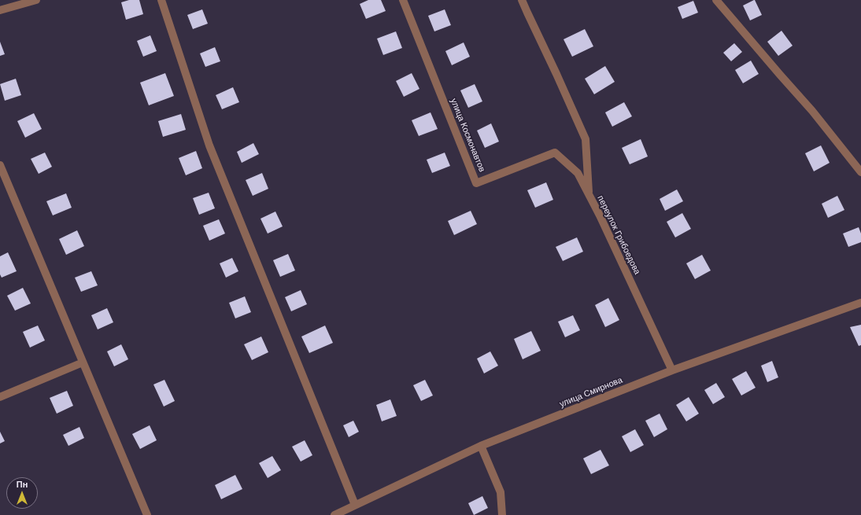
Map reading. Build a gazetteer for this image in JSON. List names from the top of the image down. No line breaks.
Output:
{"streets":{"street":["улица Космонавтов","переулок Грибоедова","улица Смирнова"]},"crossings":[["улица Космонавтов","переулок Грибоедова"],["переулок Грибоедова","улица Смирнова"]],"north":"top"}
